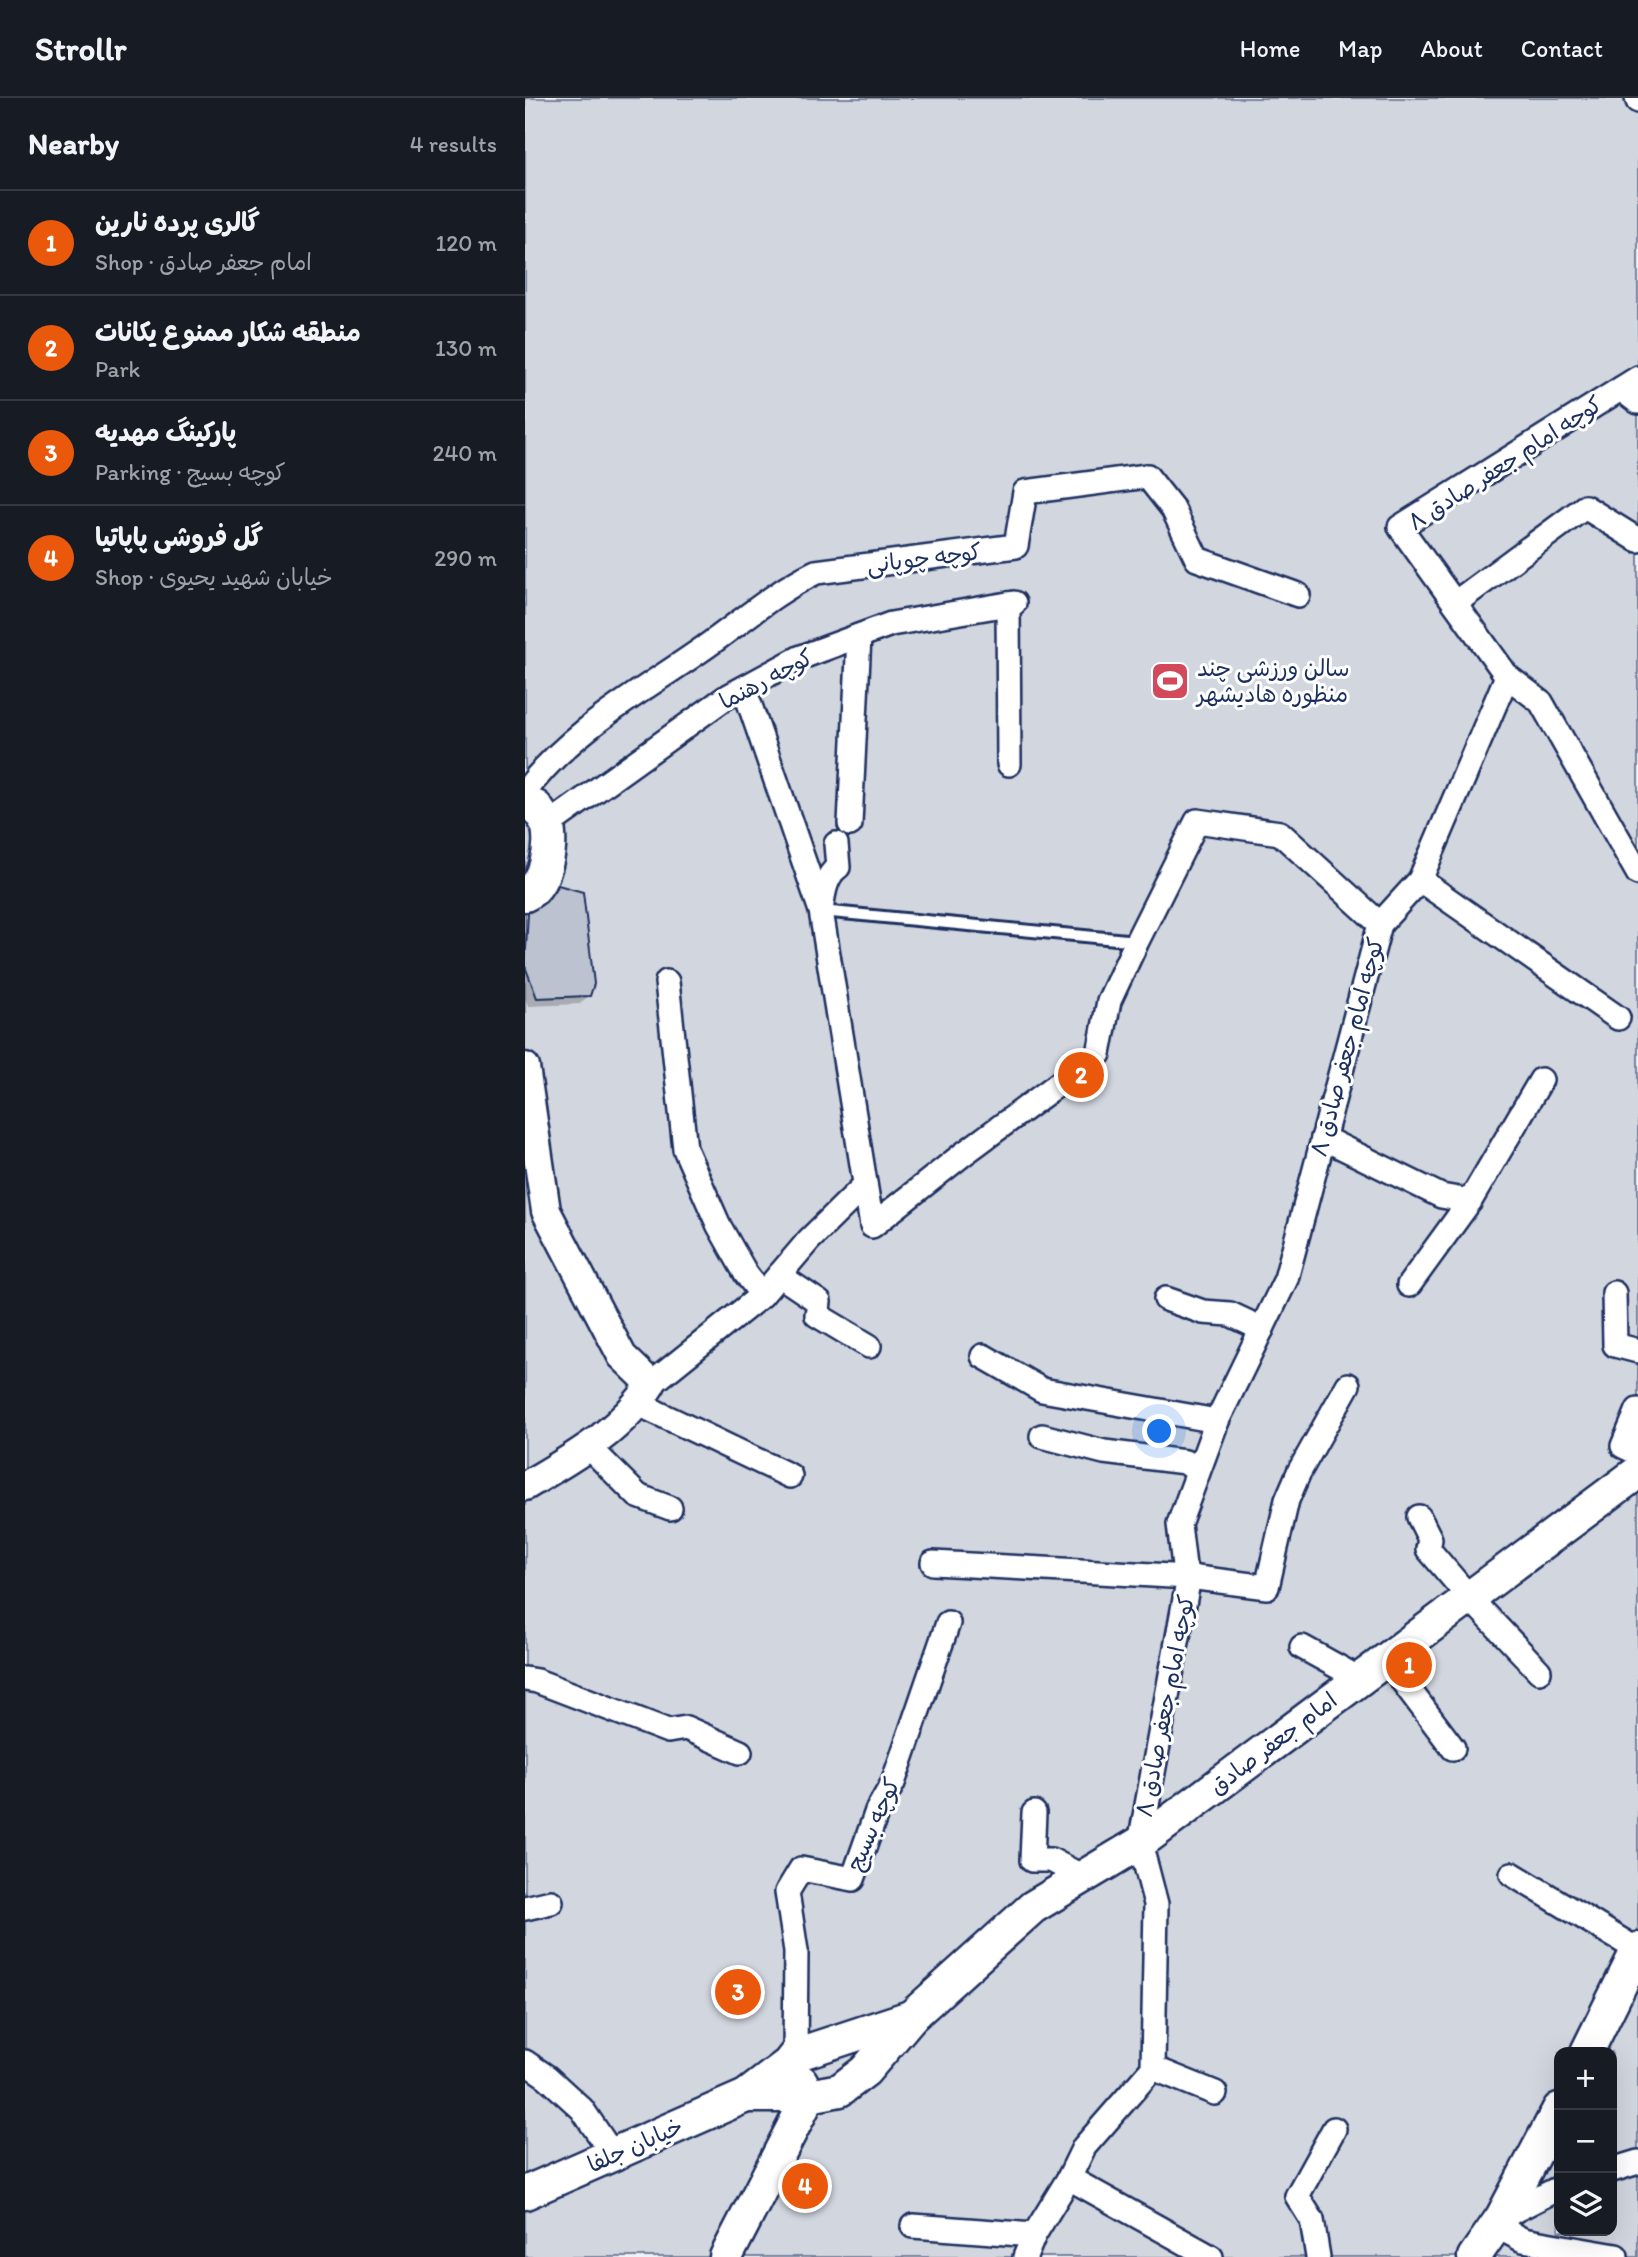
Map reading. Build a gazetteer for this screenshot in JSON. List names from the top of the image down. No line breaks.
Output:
{"streets":{"main road":["امام جعفر صادق","خیابان جلفا"],"street":["کوچه امام جعفر صادق ۸","کوچه چوپانی","کوچه رهنما","کوچه بسیج"]},"crossings":[["کوچه امام جعفر صادق ۸","امام جعفر صادق"],["امام جعفر صادق","خیابان جلفا"]],"places":{"sports":["سالن ورزشی چند منظوره هادیشهر"]},"page":{"header":"Strollr","nav":["Home","Map","About","Contact"],"heading":["Nearby","4 results"],"list":[{"mark":"1","name":"گالری پرده نارین","note":"Shop · امام جعفر صادق","value":"120 m"},{"mark":"2","name":"منطقه شکار ممنوع یکانات","note":"Park","value":"130 m"},{"mark":"3","name":"پارکینگ مهدیه","note":"Parking · کوچه بسیج","value":"240 m"},{"mark":"4","name":"گل فروشی پاپاتیا","note":"Shop · خیابان شهید یحیوی","value":"290 m"}],"pins":["2","1","3","4"],"map_buttons":["+","−"]}}
